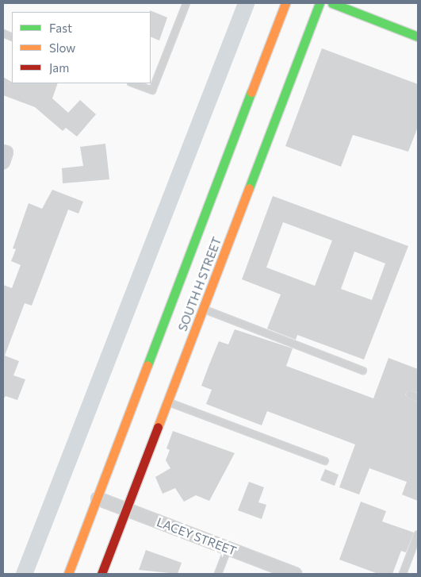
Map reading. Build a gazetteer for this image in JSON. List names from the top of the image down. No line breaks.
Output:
{"streets":{"street":["SOUTH H STREET","LACEY STREET"]},"crossings":[["SOUTH H STREET","LACEY STREET"]],"legend":["Fast","Slow","Jam"]}
